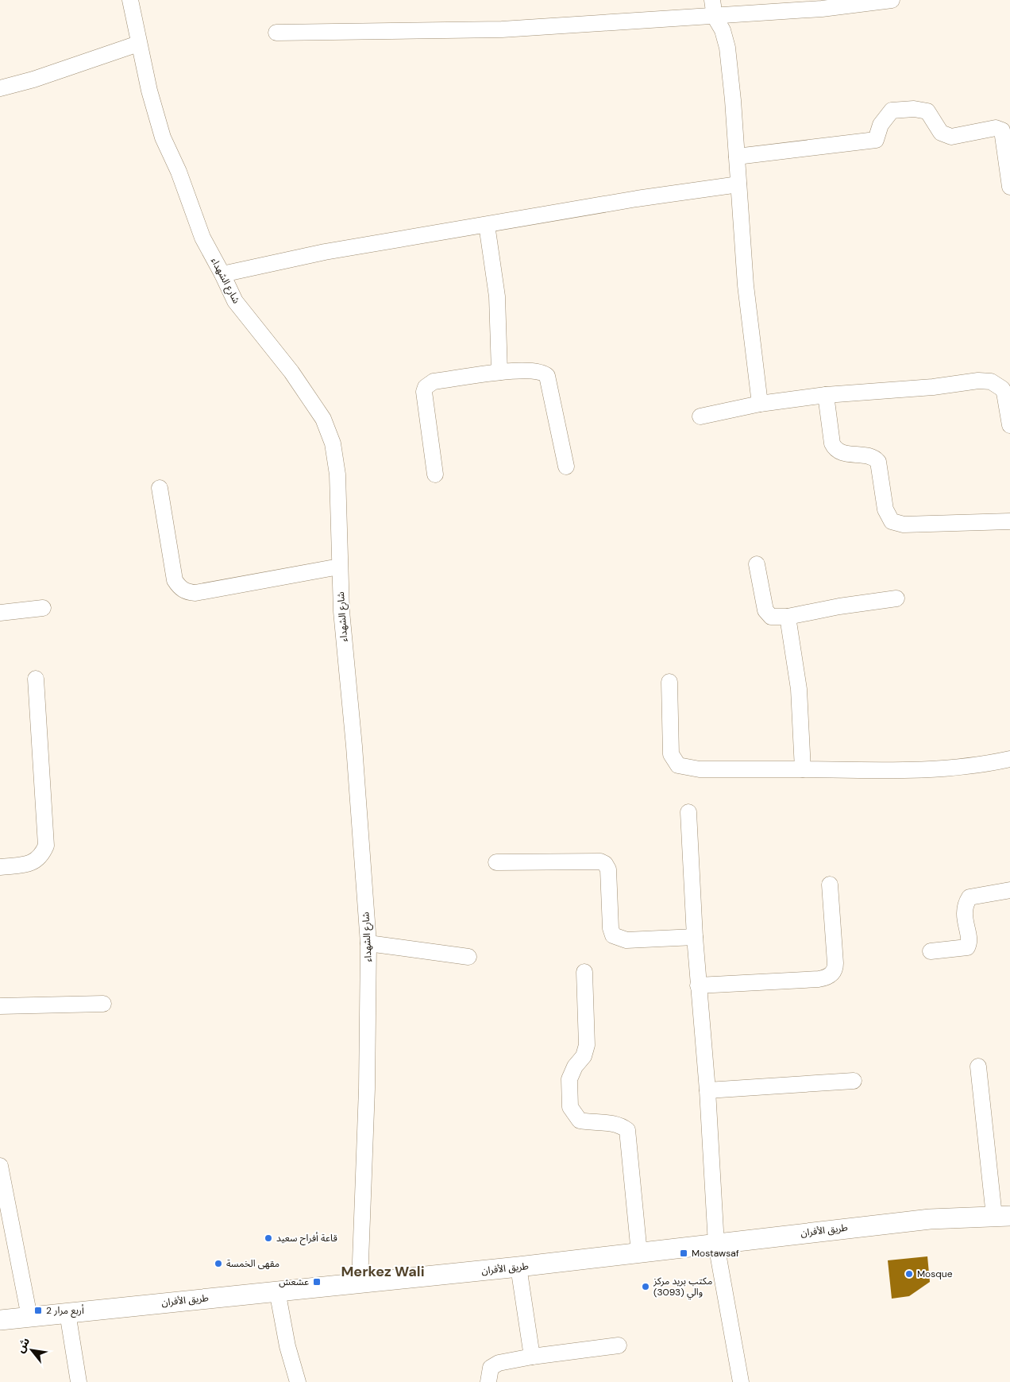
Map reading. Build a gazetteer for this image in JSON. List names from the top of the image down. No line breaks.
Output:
{"streets":{"main road":["طريق الأفران"],"street":["شارع الشهداء"]},"crossings":[["شارع الشهداء","طريق الأفران"]],"districts":["Merkez Wali"],"places":{"other":["قاعة أفراح سعيد","مقهى الخمسة","Mosque","مكتب بريد مركز والي (3093)"],"transit":["Mostawsaf","عشعش","أربع مرار 2"]},"north":"top left"}
